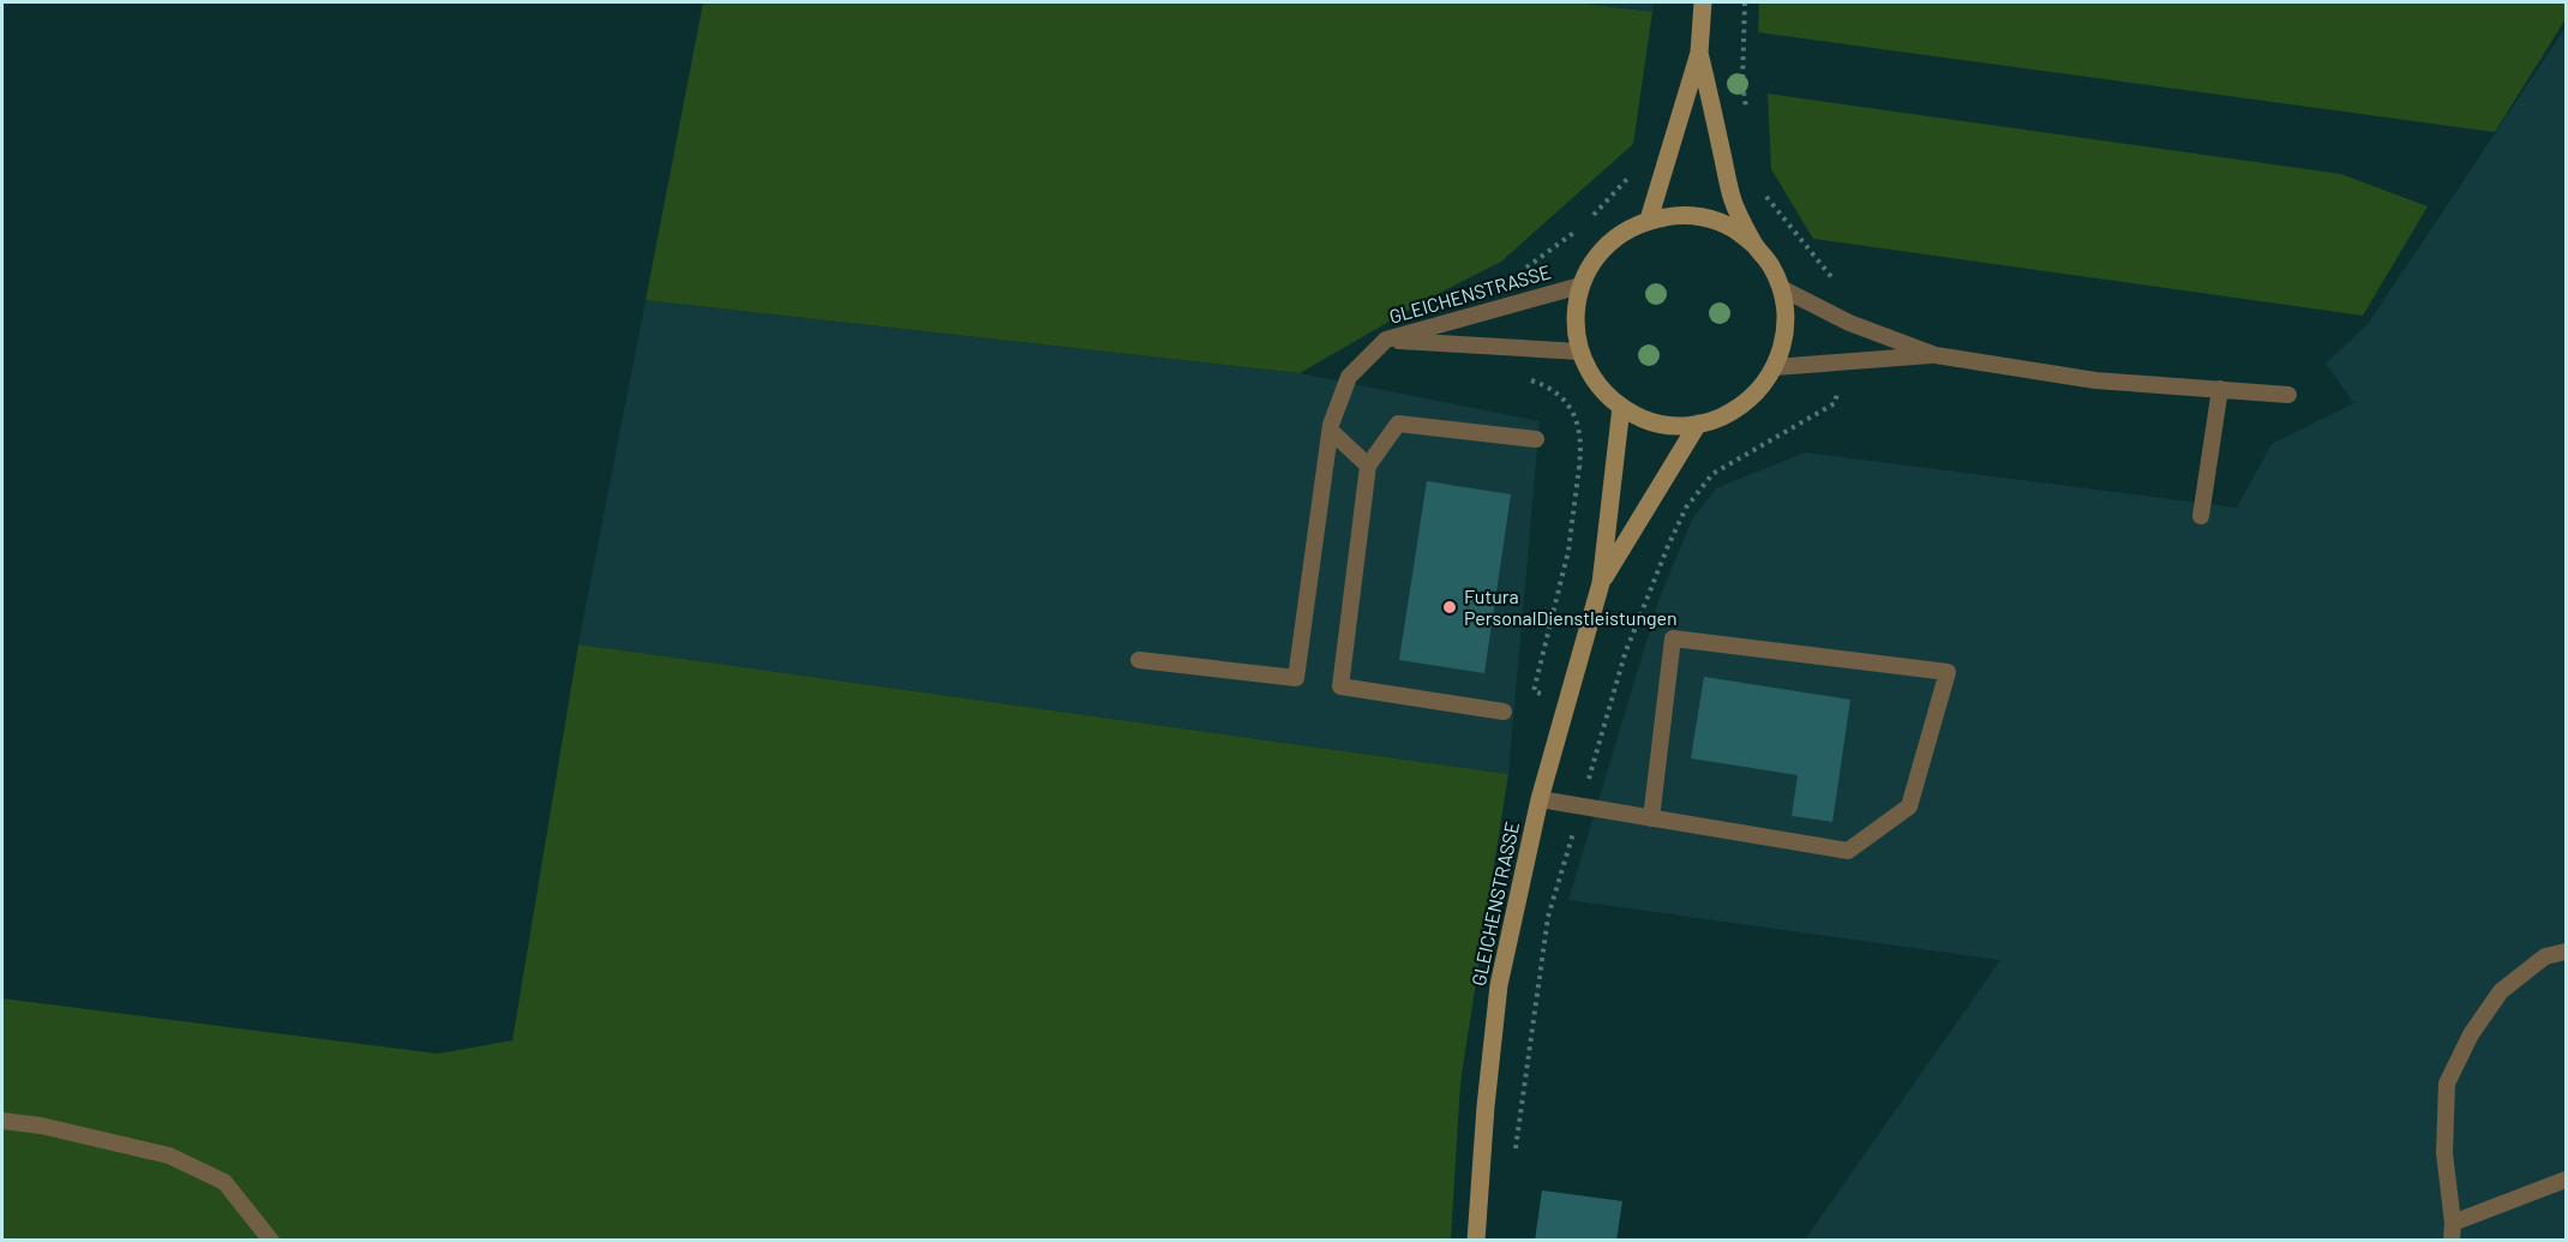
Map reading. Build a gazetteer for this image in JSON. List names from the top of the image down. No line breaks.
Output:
{"streets":{"street":["GLEICHENSTRASSE"]},"places":["Futura PersonalDienstleistungen"]}
